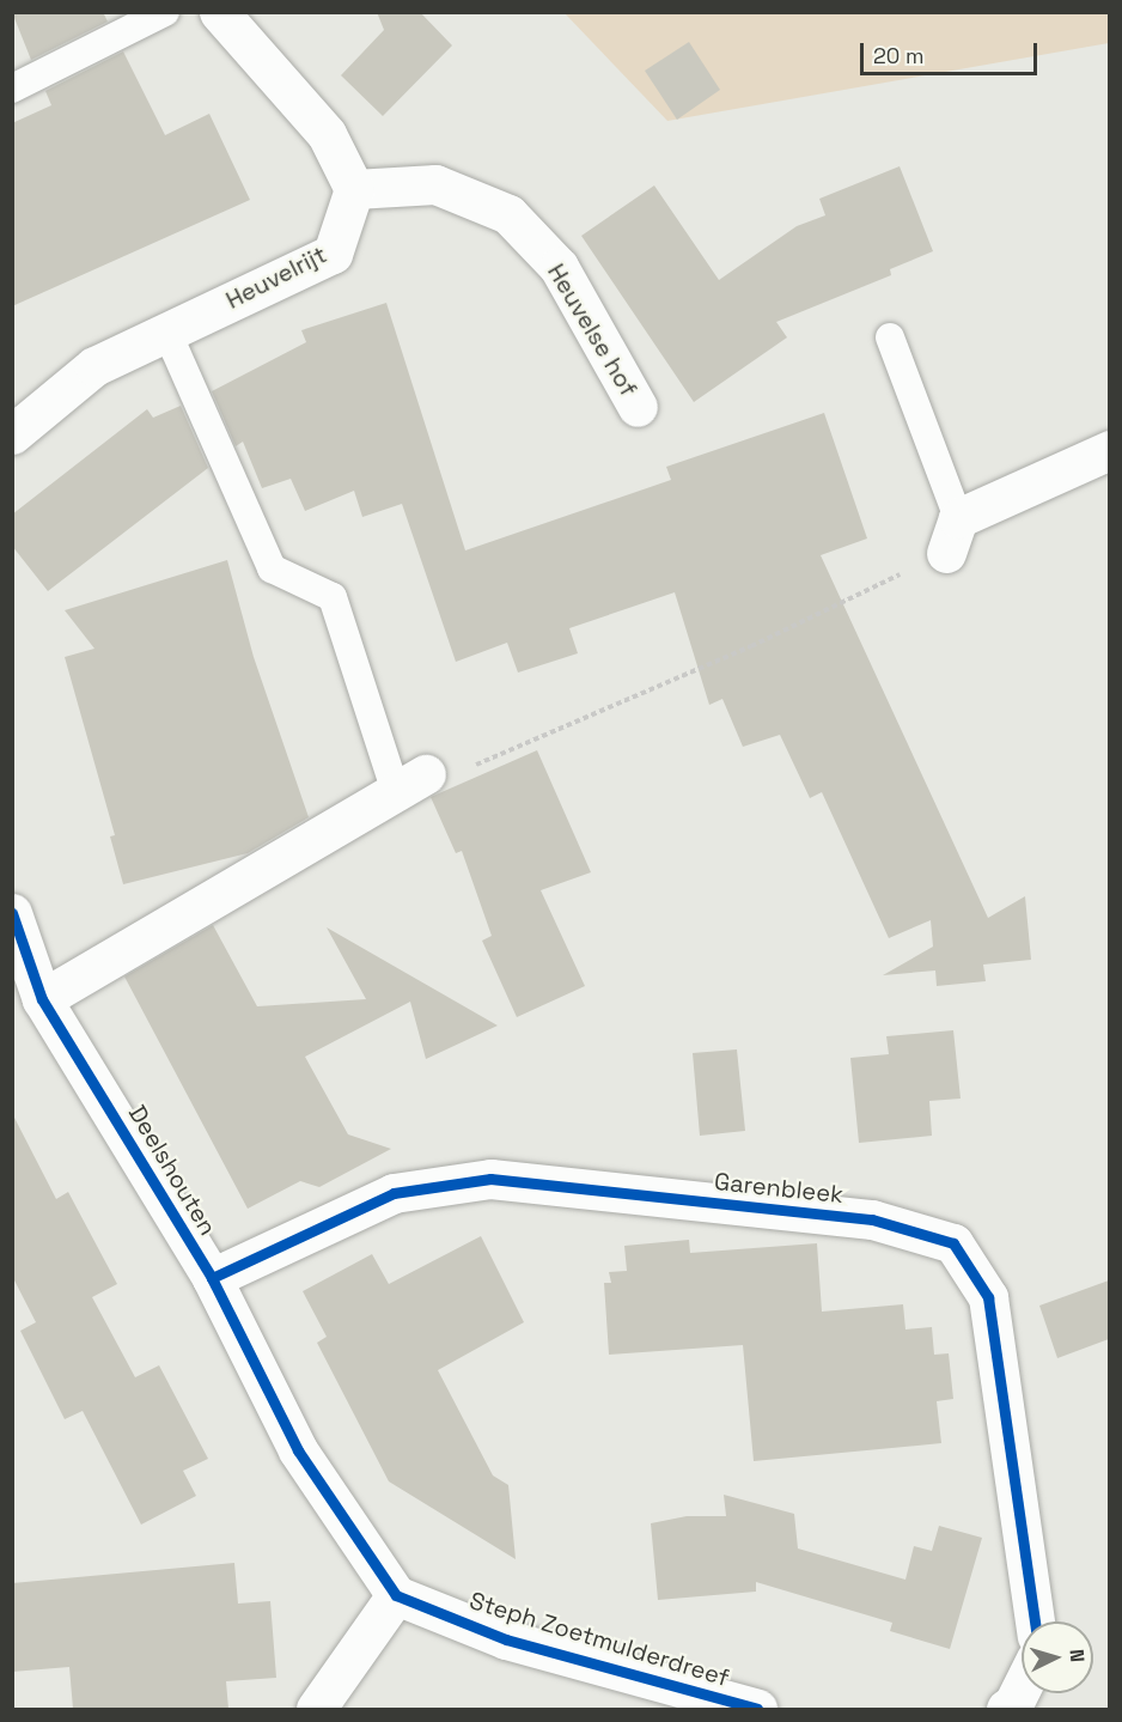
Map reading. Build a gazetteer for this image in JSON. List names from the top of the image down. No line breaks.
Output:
{"streets":{"street":["Heuvelrijt","Heuvelse hof","Deelshouten","Garenbleek","Steph Zoetmulderdreef"]},"crossings":[["Heuvelrijt","Heuvelse hof"],["Deelshouten","Garenbleek"],["Deelshouten","Steph Zoetmulderdreef"]],"scale_bar":"20 m","north":"right"}
